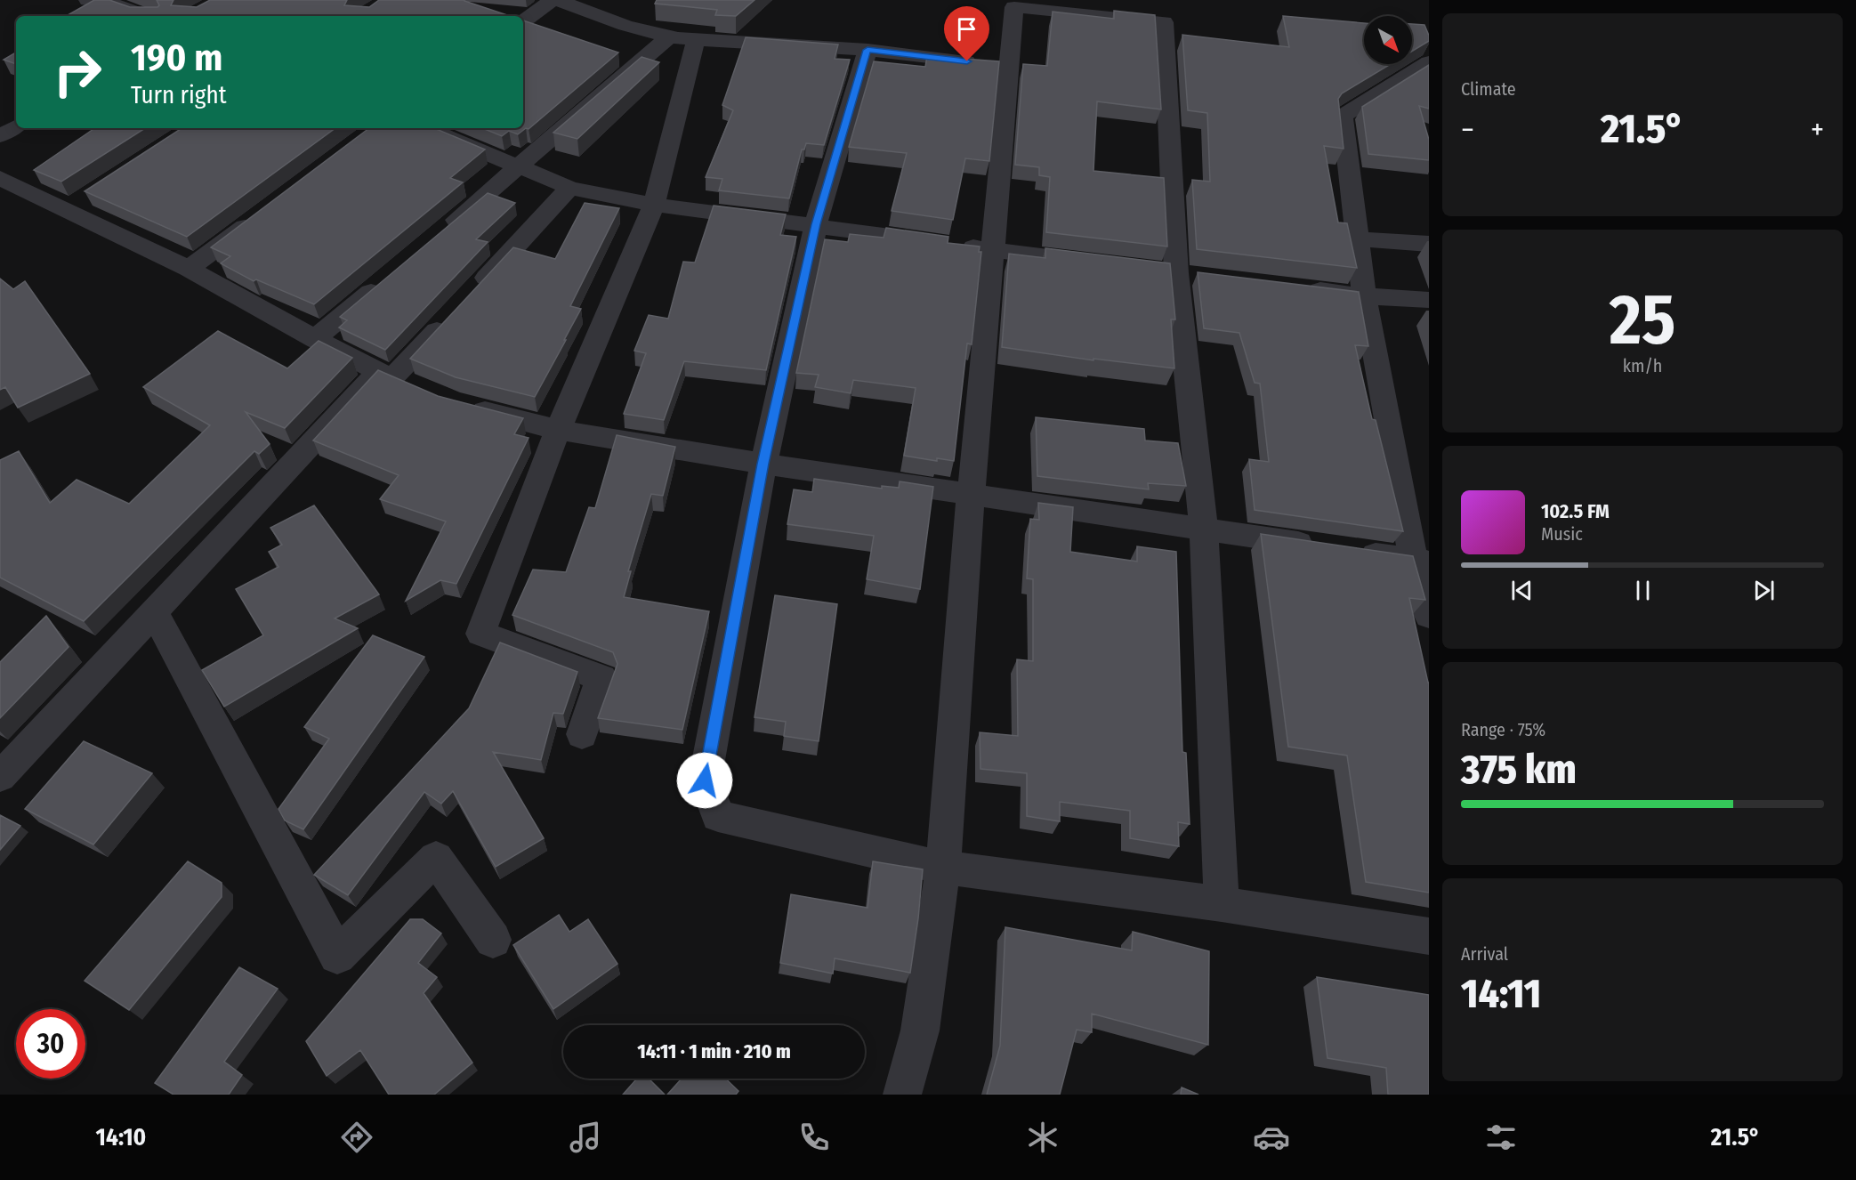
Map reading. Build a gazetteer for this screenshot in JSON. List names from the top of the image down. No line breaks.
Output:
{"north":"bottom right","page":{"tile":["Climate",["25","km/h"],["Range · 75%","375 km"],["Arrival","14:11"]],"turn":["190 m","Turn right"],"heat":["−","21.5°","+"],"song":["102.5 FM","Music"],"limit":"30","trip":"14:11 · 1 min · 210 m","tabs":["14:10","21.5°"]}}
